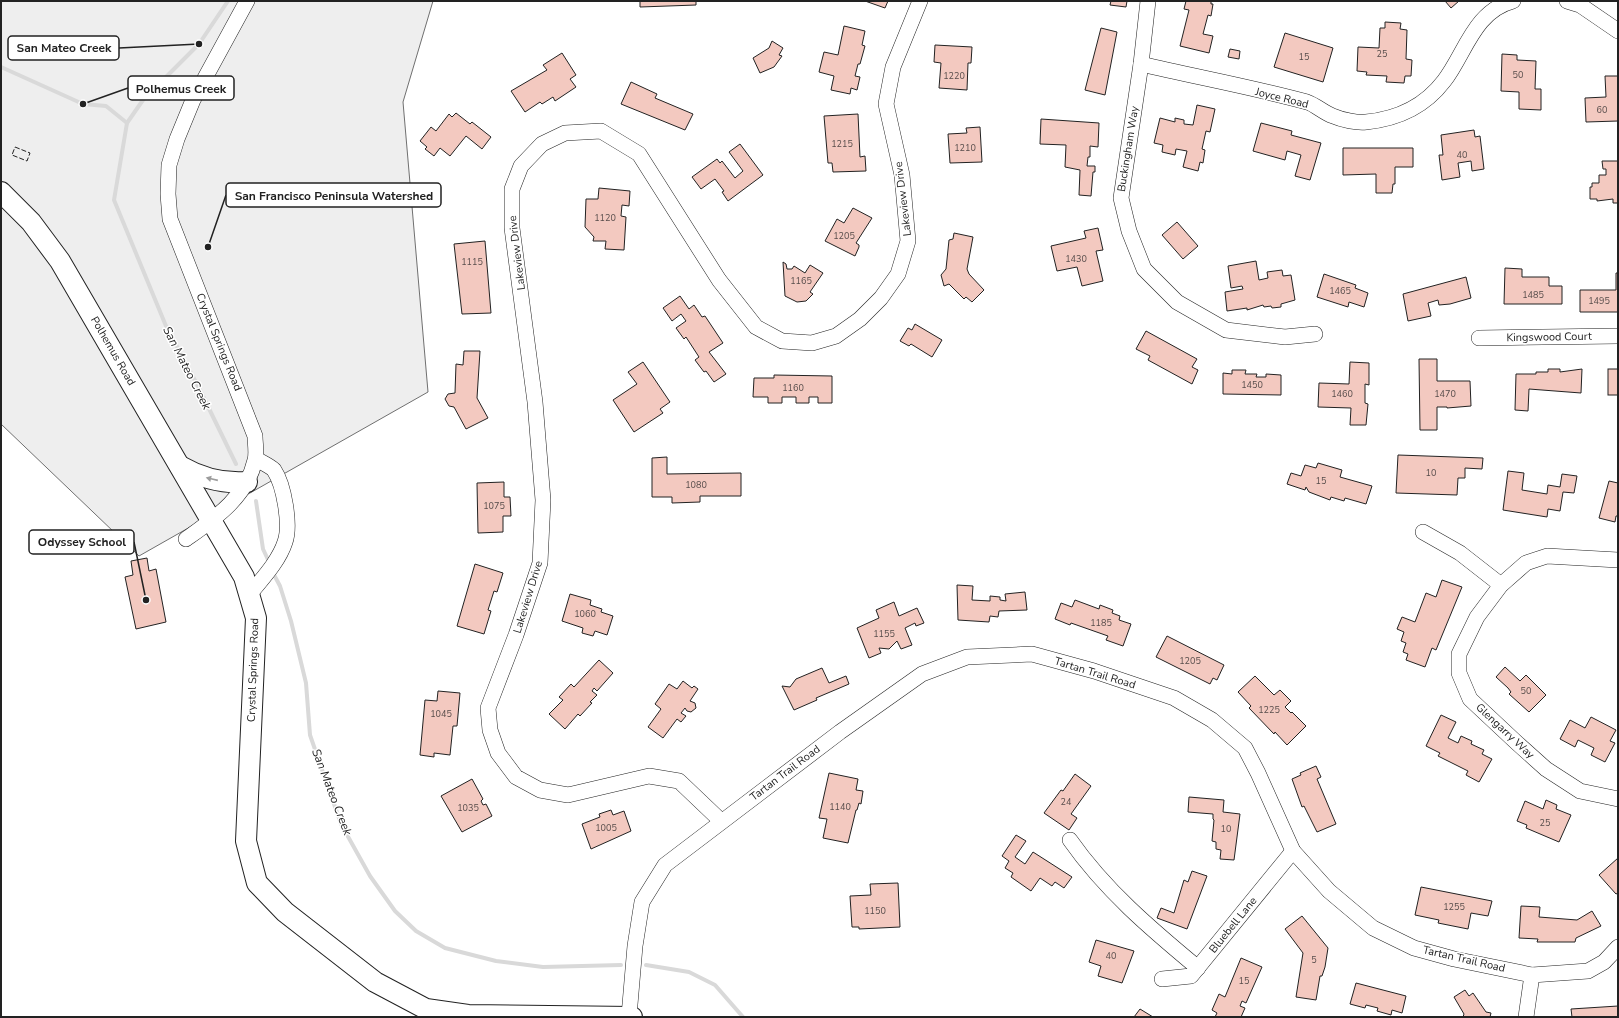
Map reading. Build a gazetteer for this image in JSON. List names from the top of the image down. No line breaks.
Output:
{"streets":{"main road":["Crystal Springs Road","Polhemus Road"],"street":["Joyce Road","Buckingham Way","Lakeview Drive","Kingswood Court","Tartan Trail Road","Glengarry Way","Bluebell Lane"]},"crossings":[["Joyce Road","Buckingham Way"],["Lakeview Drive","Tartan Trail Road"],["Crystal Springs Road","Polhemus Road"],["Crystal Springs Road","Tartan Trail Road"],["Tartan Trail Road","Bluebell Lane"]],"water":["San Mateo Creek"],"places":["San Mateo Creek","Polhemus Creek","San Francisco Peninsula Watershed","Odyssey School"],"house_numbers":["25","15","50","1220","60","1215","1210","40","1120","1205","1430","1115","1165","1465","1485","1495","1450","1160","1460","1470","10","15","1080","1075","1060","1185","1155","1205","50","1225","1045","24","1140","1035","25","1005","10","1255","1150","40","5","15"]}
